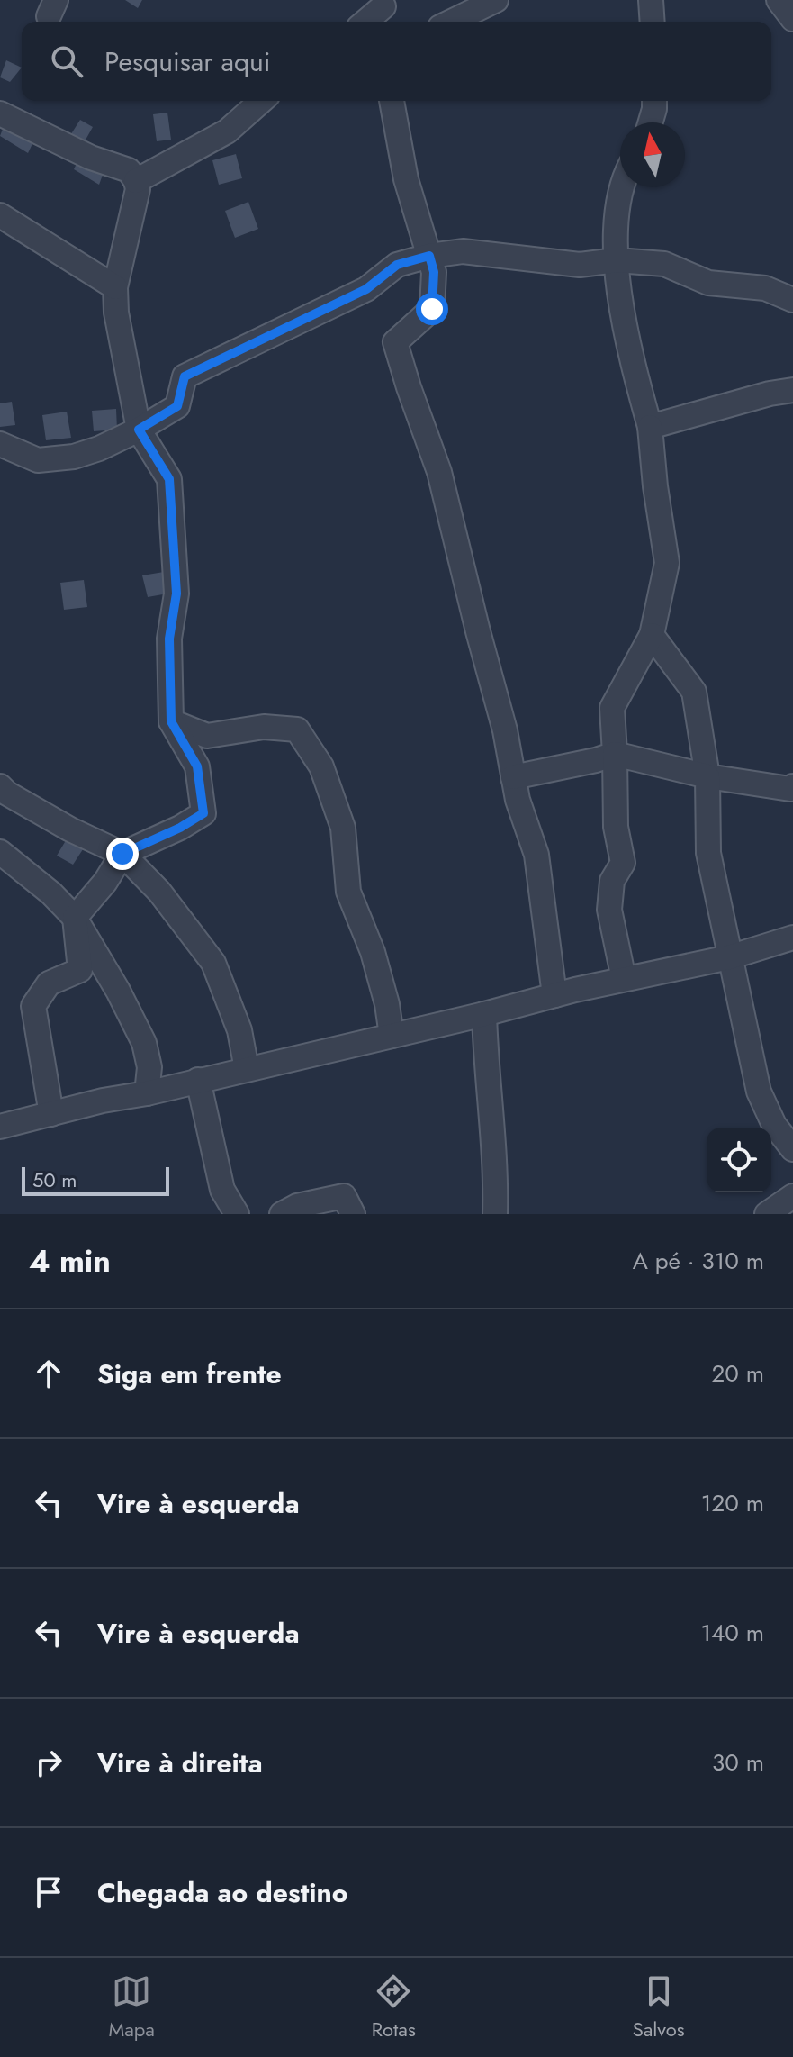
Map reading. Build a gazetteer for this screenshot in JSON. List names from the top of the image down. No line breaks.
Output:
{"scale_bar":"50 m","north":"top","page":{"search":"Pesquisar aqui","scale":"50 m","heading":["4 min","A pé · 310 m"],"list":[["Siga em frente","20 m"],["Vire à esquerda","120 m"],["Vire à esquerda","140 m"],["Vire à direita","30 m"],"Chegada ao destino"],"nav":["Mapa","Rotas","Salvos"]}}
